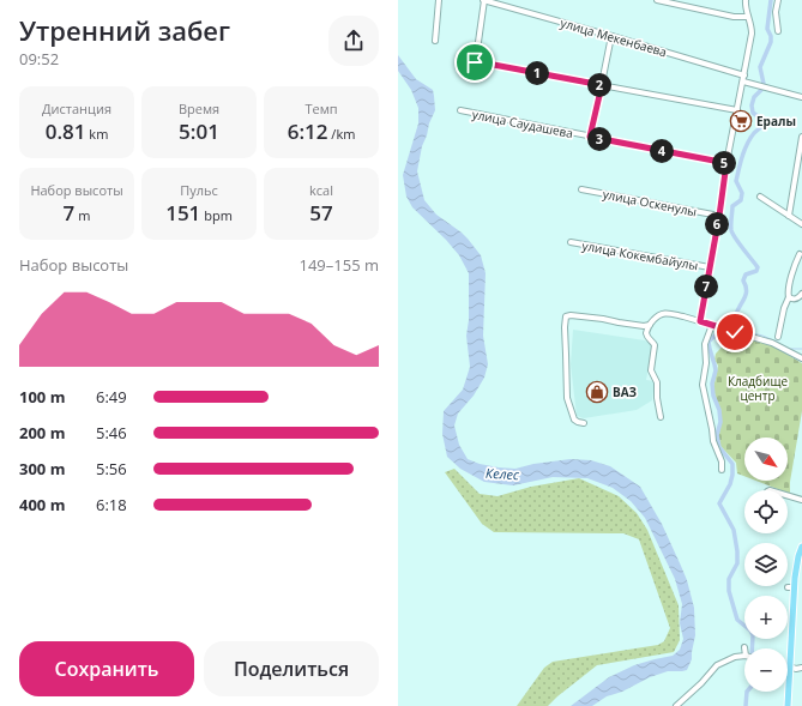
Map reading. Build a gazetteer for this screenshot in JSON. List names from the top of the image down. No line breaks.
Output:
{"streets":{"street":["улица Мекенбаева","улица Саудашева","улица Оскенулы","улица Кокембайулы"]},"water":["Келес"],"parks":["Кладбище центр"],"places":{"supermarket":["Ералы"],"shop":["ВАЗ"]},"north":"bottom right","page":{"heading":["Утренний забег","09:52"],"pins":["1","2","3","4","5","6","7"],"stats":[["Дистанция","0.81 km"],["Время","5:01"],["Темп","6:12 /km"],["Набор высоты","7 m"],["Пульс","151 bpm"],["kcal","57"]],"chart":["Набор высоты","149–155 m"],"list":[{"name":"100 m","note":"6:49"},{"name":"200 m","note":"5:46"},{"name":"300 m","note":"5:56"},{"name":"400 m","note":"6:18"}],"map_buttons":["+","−"],"buttons":["Сохранить","Поделиться"]}}
